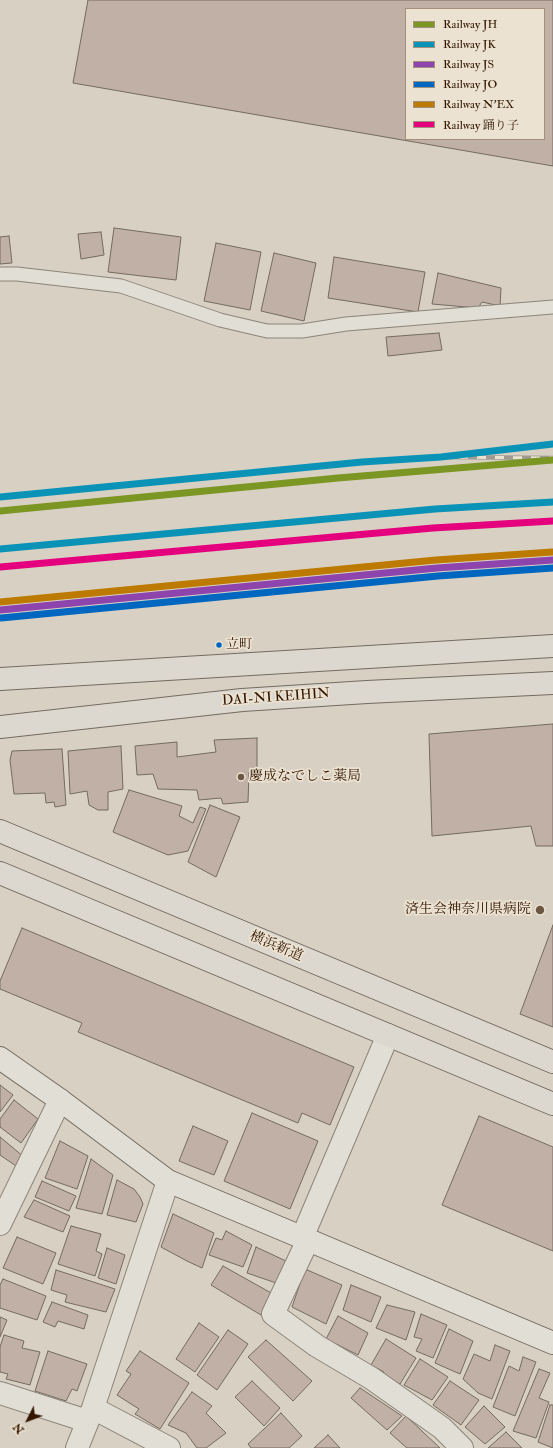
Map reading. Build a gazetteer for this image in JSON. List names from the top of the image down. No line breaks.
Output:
{"streets":{"highway":["DAI-NI KEIHIN","横浜新道"]},"places":["立町","慶成なでしこ薬局","済生会神奈川県病院"],"lines":["rail line JK","rail line JH","rail line 踊り子","rail line N'EX","rail line JS","rail line JO"],"legend":["Railway JH","Railway JK","Railway JS","Railway JO","Railway N'EX","Railway 踊り子"],"north":"bottom left"}
